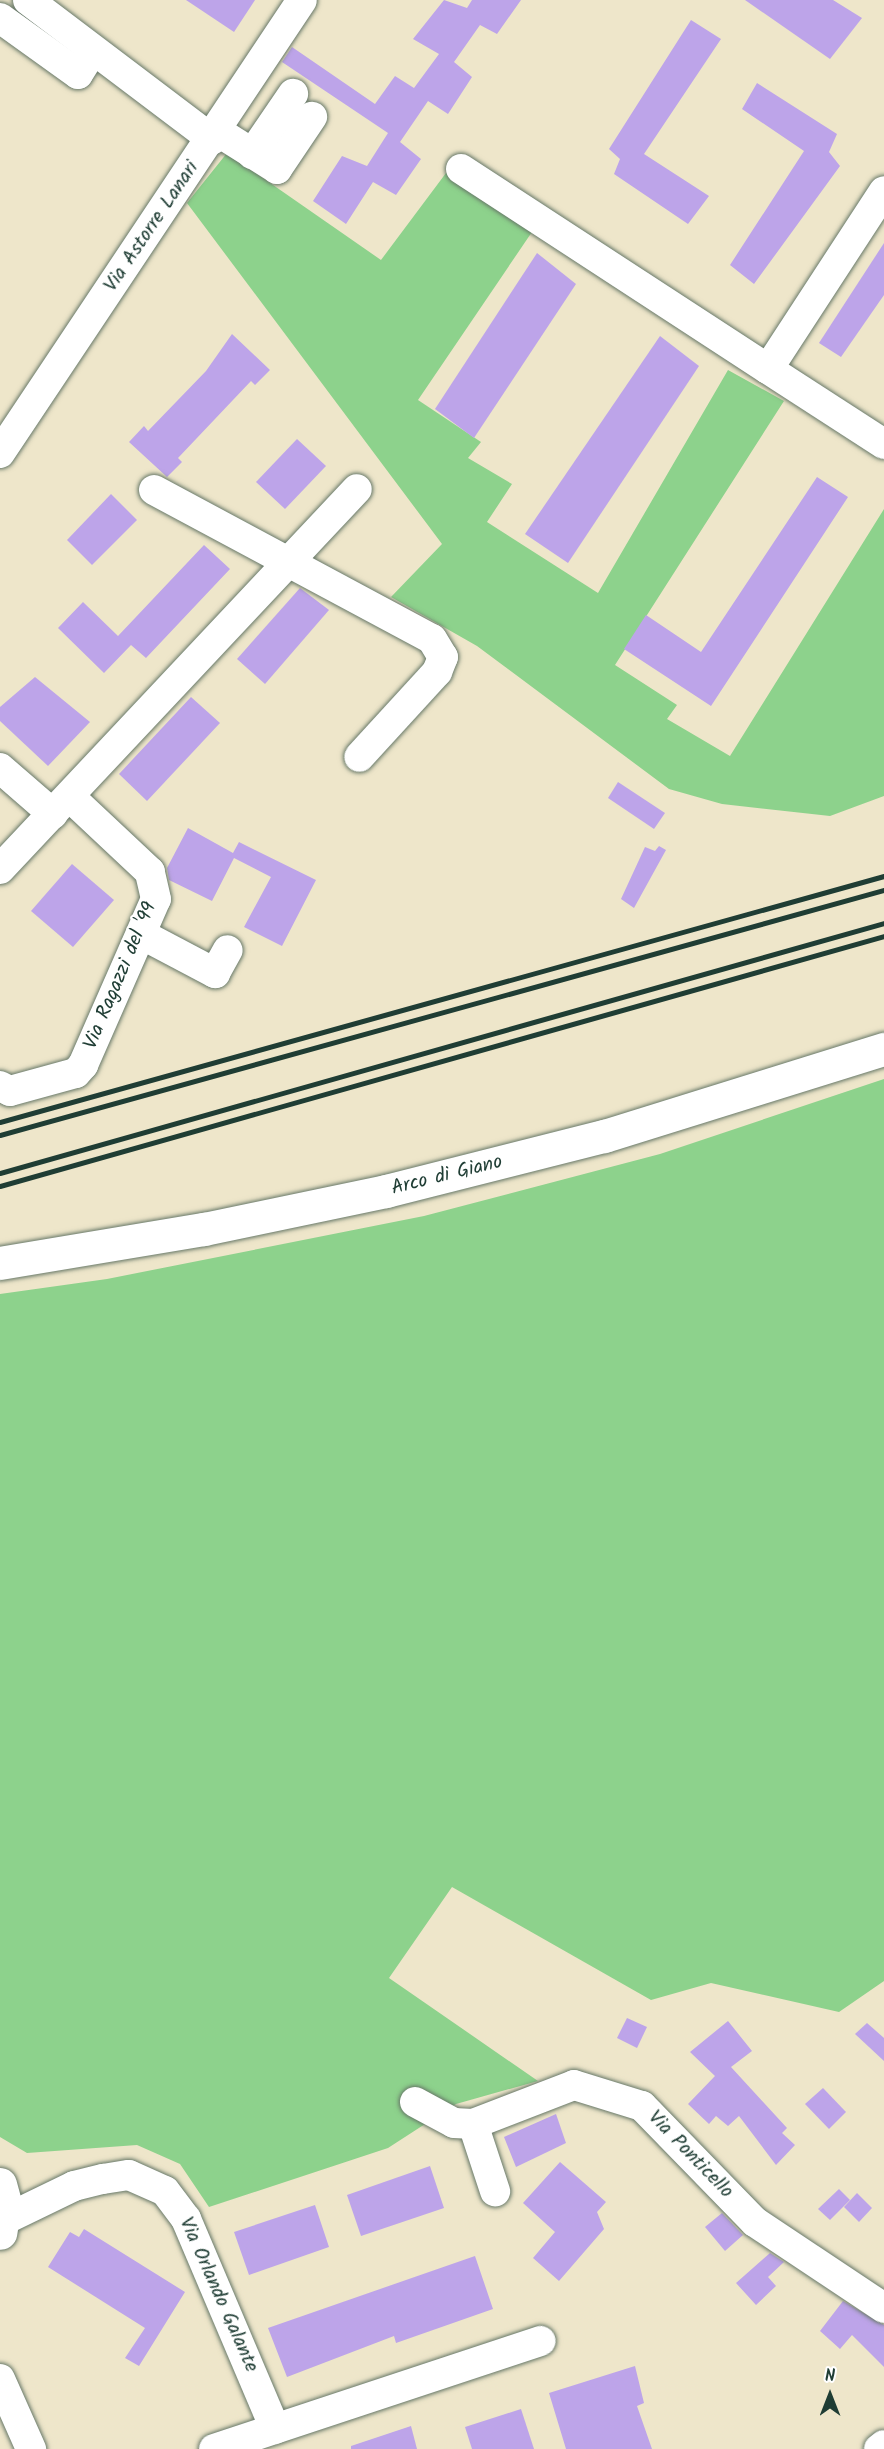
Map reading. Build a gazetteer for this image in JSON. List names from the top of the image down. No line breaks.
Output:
{"streets":{"main road":["Arco di Giano"],"street":["Via Astorre Lanari","Via Ragazzi del '99","Via Ponticello","Via Orlando Galante"]},"north":"top"}
